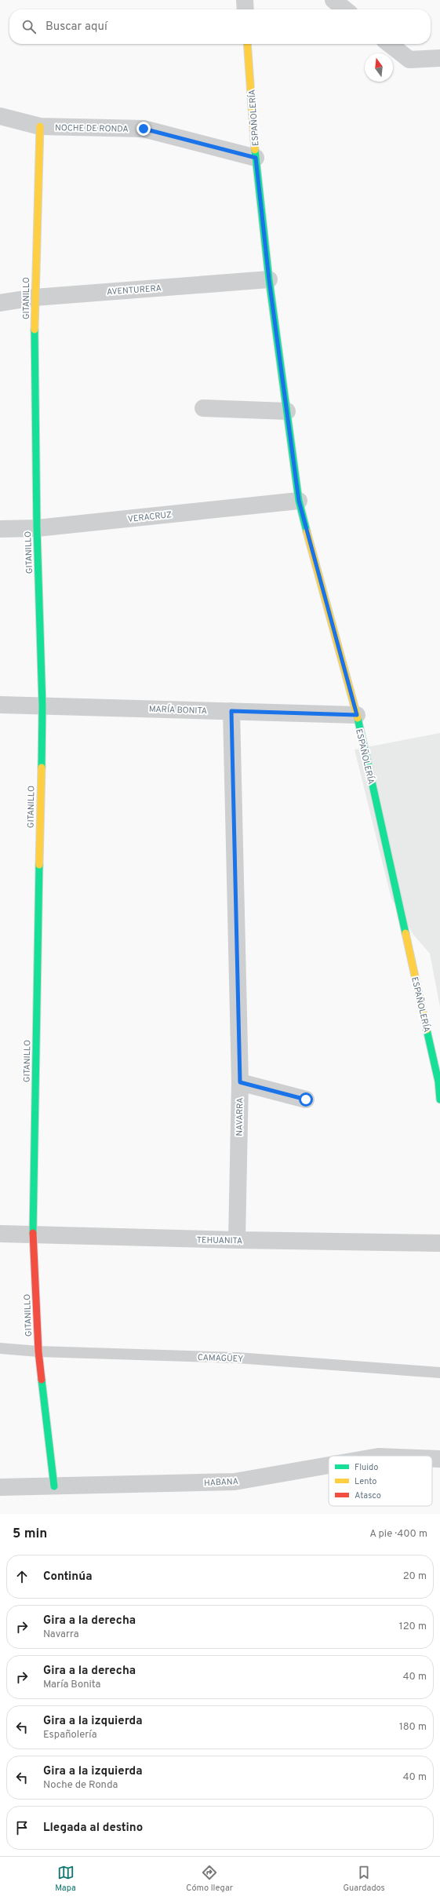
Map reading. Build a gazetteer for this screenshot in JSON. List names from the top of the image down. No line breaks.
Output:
{"streets":{"street":["ESPAÑOLERÍA","NOCHE DE RONDA","AVENTURERA","GITANILLO","VERACRUZ","MARÍA BONITA","NAVARRA","TEHUANITA","HABANA"],"lane":["CAMAGÜEY"]},"crossings":[["ESPAÑOLERÍA","NOCHE DE RONDA"],["ESPAÑOLERÍA","AVENTURERA"],["ESPAÑOLERÍA","VERACRUZ"],["ESPAÑOLERÍA","MARÍA BONITA"],["NOCHE DE RONDA","GITANILLO"],["AVENTURERA","GITANILLO"],["GITANILLO","VERACRUZ"],["GITANILLO","MARÍA BONITA"],["GITANILLO","TEHUANITA"],["GITANILLO","CAMAGÜEY"],["GITANILLO","HABANA"],["MARÍA BONITA","NAVARRA"],["NAVARRA","TEHUANITA"]],"legend":["Fluido","Lento","Atasco"],"north":"top","page":{"search":"Buscar aquí","heading":["5 min","A pie · 400 m"],"list":[["Continúa","20 m"],["Gira a la derecha","Navarra","120 m"],["Gira a la derecha","María Bonita","40 m"],["Gira a la izquierda","Españolería","180 m"],["Gira a la izquierda","Noche de Ronda","40 m"],"Llegada al destino"],"nav":["Mapa","Cómo llegar","Guardados"]}}
